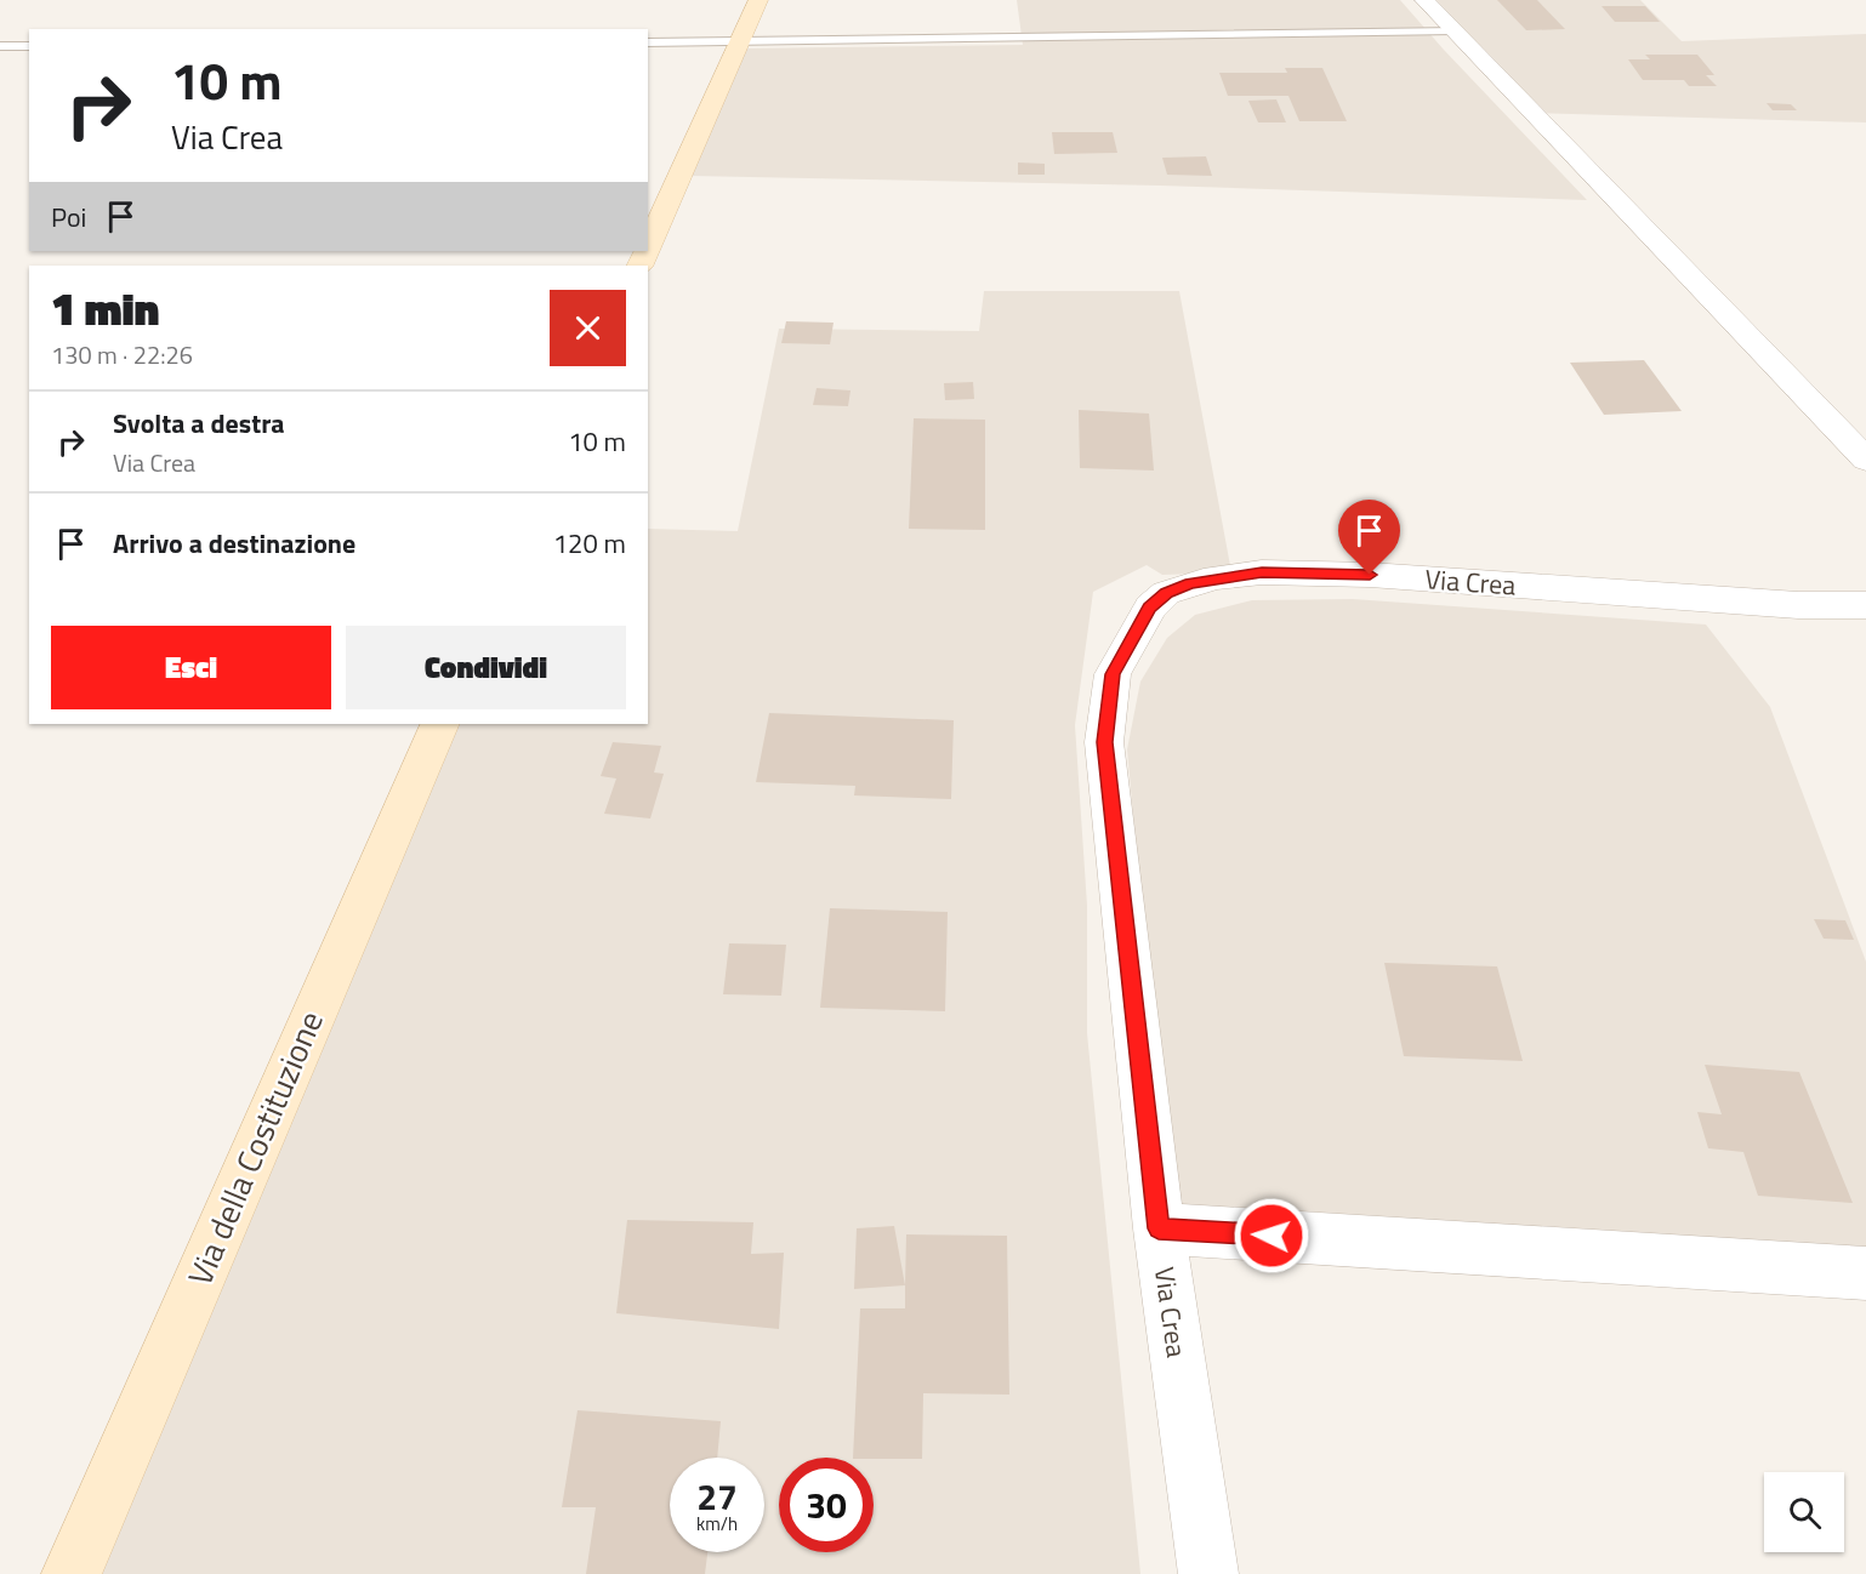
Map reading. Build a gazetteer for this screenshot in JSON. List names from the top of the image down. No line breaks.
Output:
{"streets":{"main road":["Via della Costituzione"],"street":["Via Crea"]},"page":{"turn":["10 m","Via Crea"],"then":"Poi","heading":["1 min","130 m · 22:26"],"list":[{"name":"Svolta a destra","note":"Via Crea","value":"10 m"},{"name":"Arrivo a destinazione","value":"120 m"}],"buttons":["Esci","Condividi"],"speed":"27 km/h","limit":"30"}}
